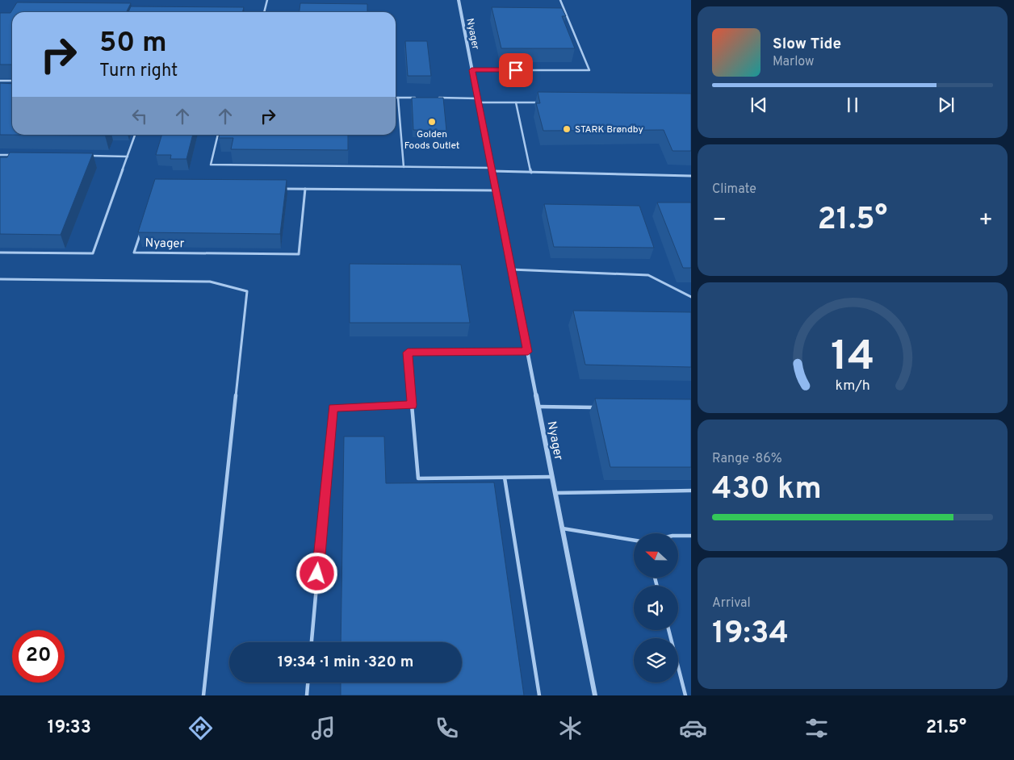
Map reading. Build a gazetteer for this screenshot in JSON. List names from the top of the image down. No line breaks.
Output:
{"streets":{"street":["Nyager"]},"places":["Golden Foods Outlet","STARK Brøndby"],"north":"left","page":{"turn":["50 m","Turn right"],"song":["Slow Tide","Marlow"],"tile":["Climate",["Range · 86%","430 km"],["Arrival","19:34"]],"heat":["−","21.5°","+"],"limit":"20","trip":"19:34 · 1 min · 320 m","tabs":["19:33","21.5°"],"gauge":["14","km/h"]}}
